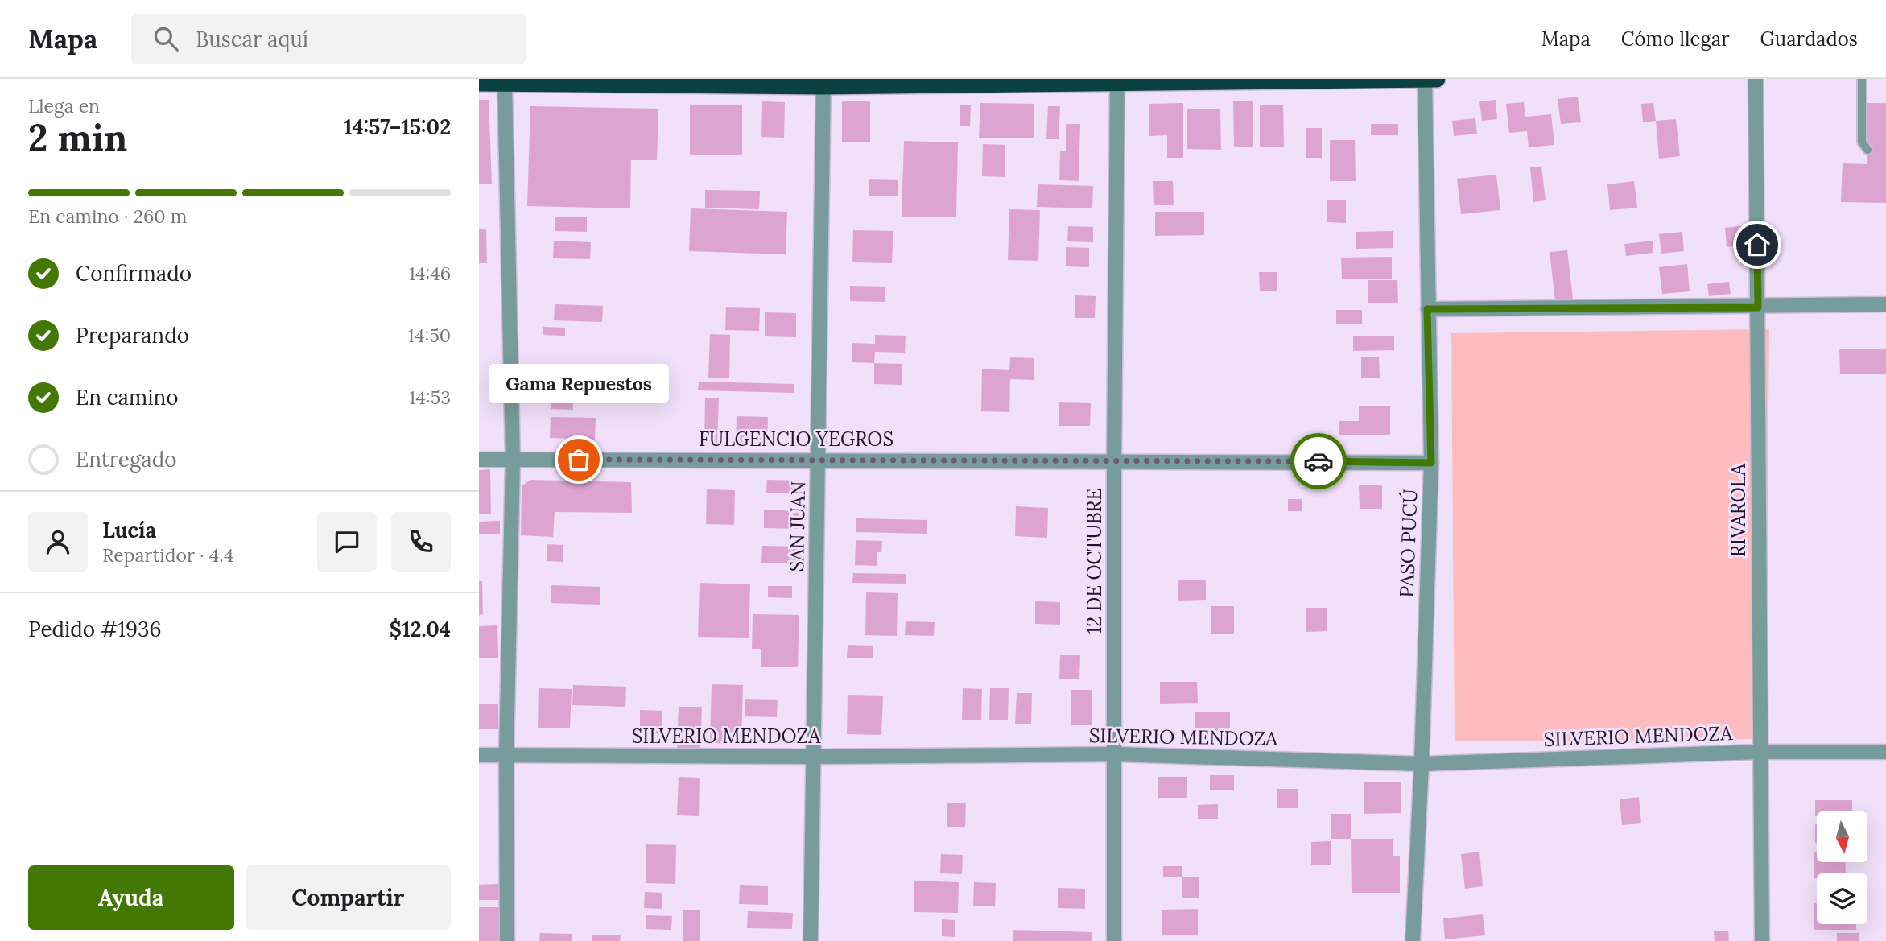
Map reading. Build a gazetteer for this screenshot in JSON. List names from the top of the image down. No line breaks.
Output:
{"streets":{"street":["FULGENCIO YEGROS","RIVAROLA","SAN JUAN","PASO PUCÚ","12 DE OCTUBRE","SILVERIO MENDOZA"]},"crossings":[["FULGENCIO YEGROS","SAN JUAN"],["FULGENCIO YEGROS","PASO PUCÚ"],["FULGENCIO YEGROS","12 DE OCTUBRE"],["RIVAROLA","SILVERIO MENDOZA"],["SAN JUAN","SILVERIO MENDOZA"],["PASO PUCÚ","SILVERIO MENDOZA"],["12 DE OCTUBRE","SILVERIO MENDOZA"]],"places":["Gama Repuestos"],"north":"bottom","page":{"header":"Mapa","search":"Buscar aquí","nav":["Mapa","Cómo llegar","Guardados"],"heading":["2 min","Llega en","14:57–15:02"],"panel":["Lucía","Repartidor · 4.4","Pedido #1936","$12.04"],"bar":"En camino · 260 m","list":[["Confirmado","14:46"],["Preparando","14:50"],["En camino","14:53"],"Entregado"],"bubble":"Gama Repuestos","buttons":["Ayuda","Compartir"]}}
